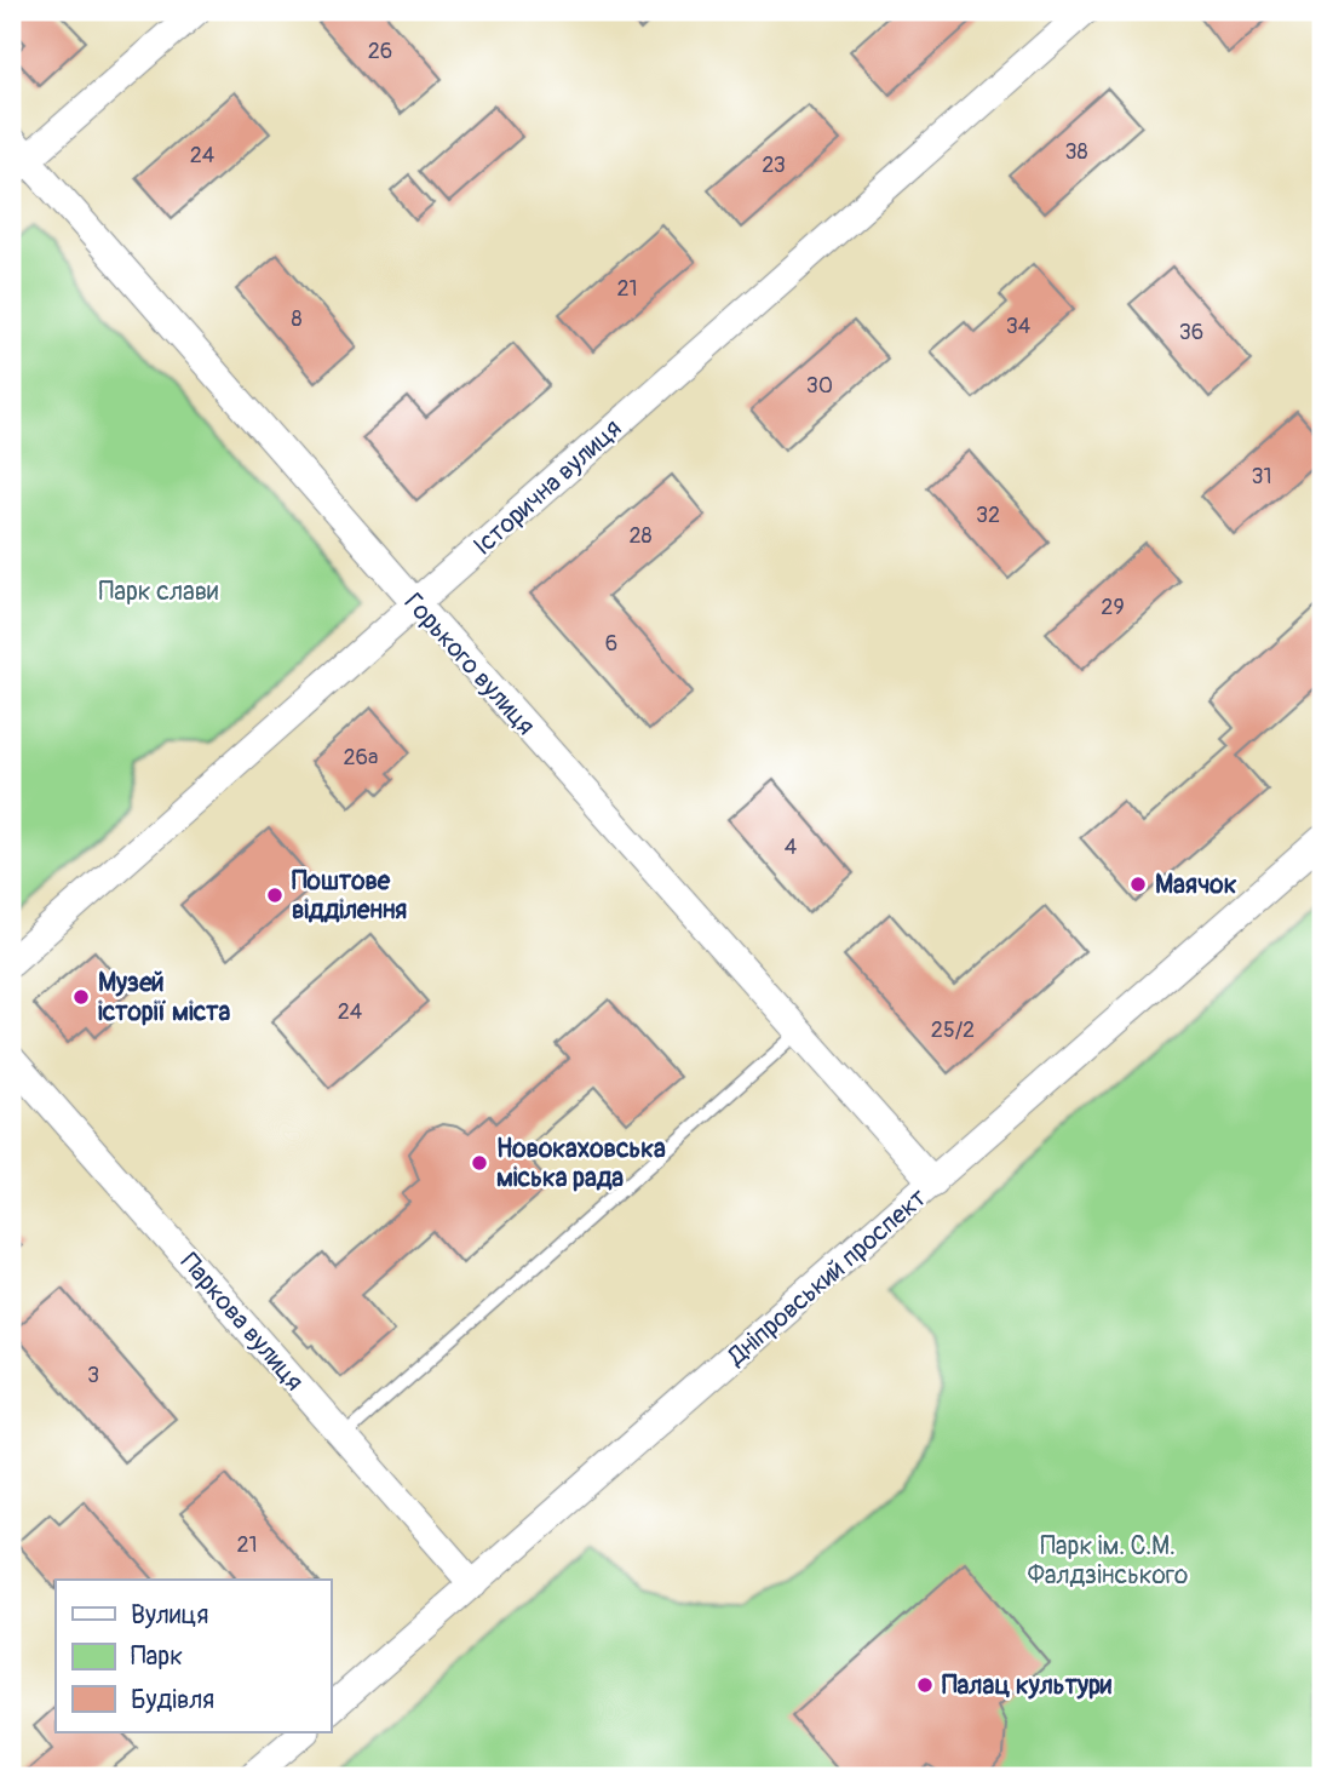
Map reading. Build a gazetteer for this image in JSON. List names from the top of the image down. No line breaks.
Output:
{"streets":{"street":["Історична вулиця","Горького вулиця","Дніпровський проспект","Паркова вулиця"]},"crossings":[["Історична вулиця","Горького вулиця"],["Горького вулиця","Дніпровський проспект"],["Дніпровський проспект","Паркова вулиця"]],"parks":["Парк слави","Парк ім. С.М. Фалдзінського"],"places":["Маячок","Поштове відділення","Музей історії міста","Новокаховська міська рада","Палац культури"],"house_numbers":["26","38","24","23","21","8","34","36","30","31","32","28","29","6","26а","4","24","25/2","3","21"],"legend":["Вулиця","Парк","Будівля"]}
